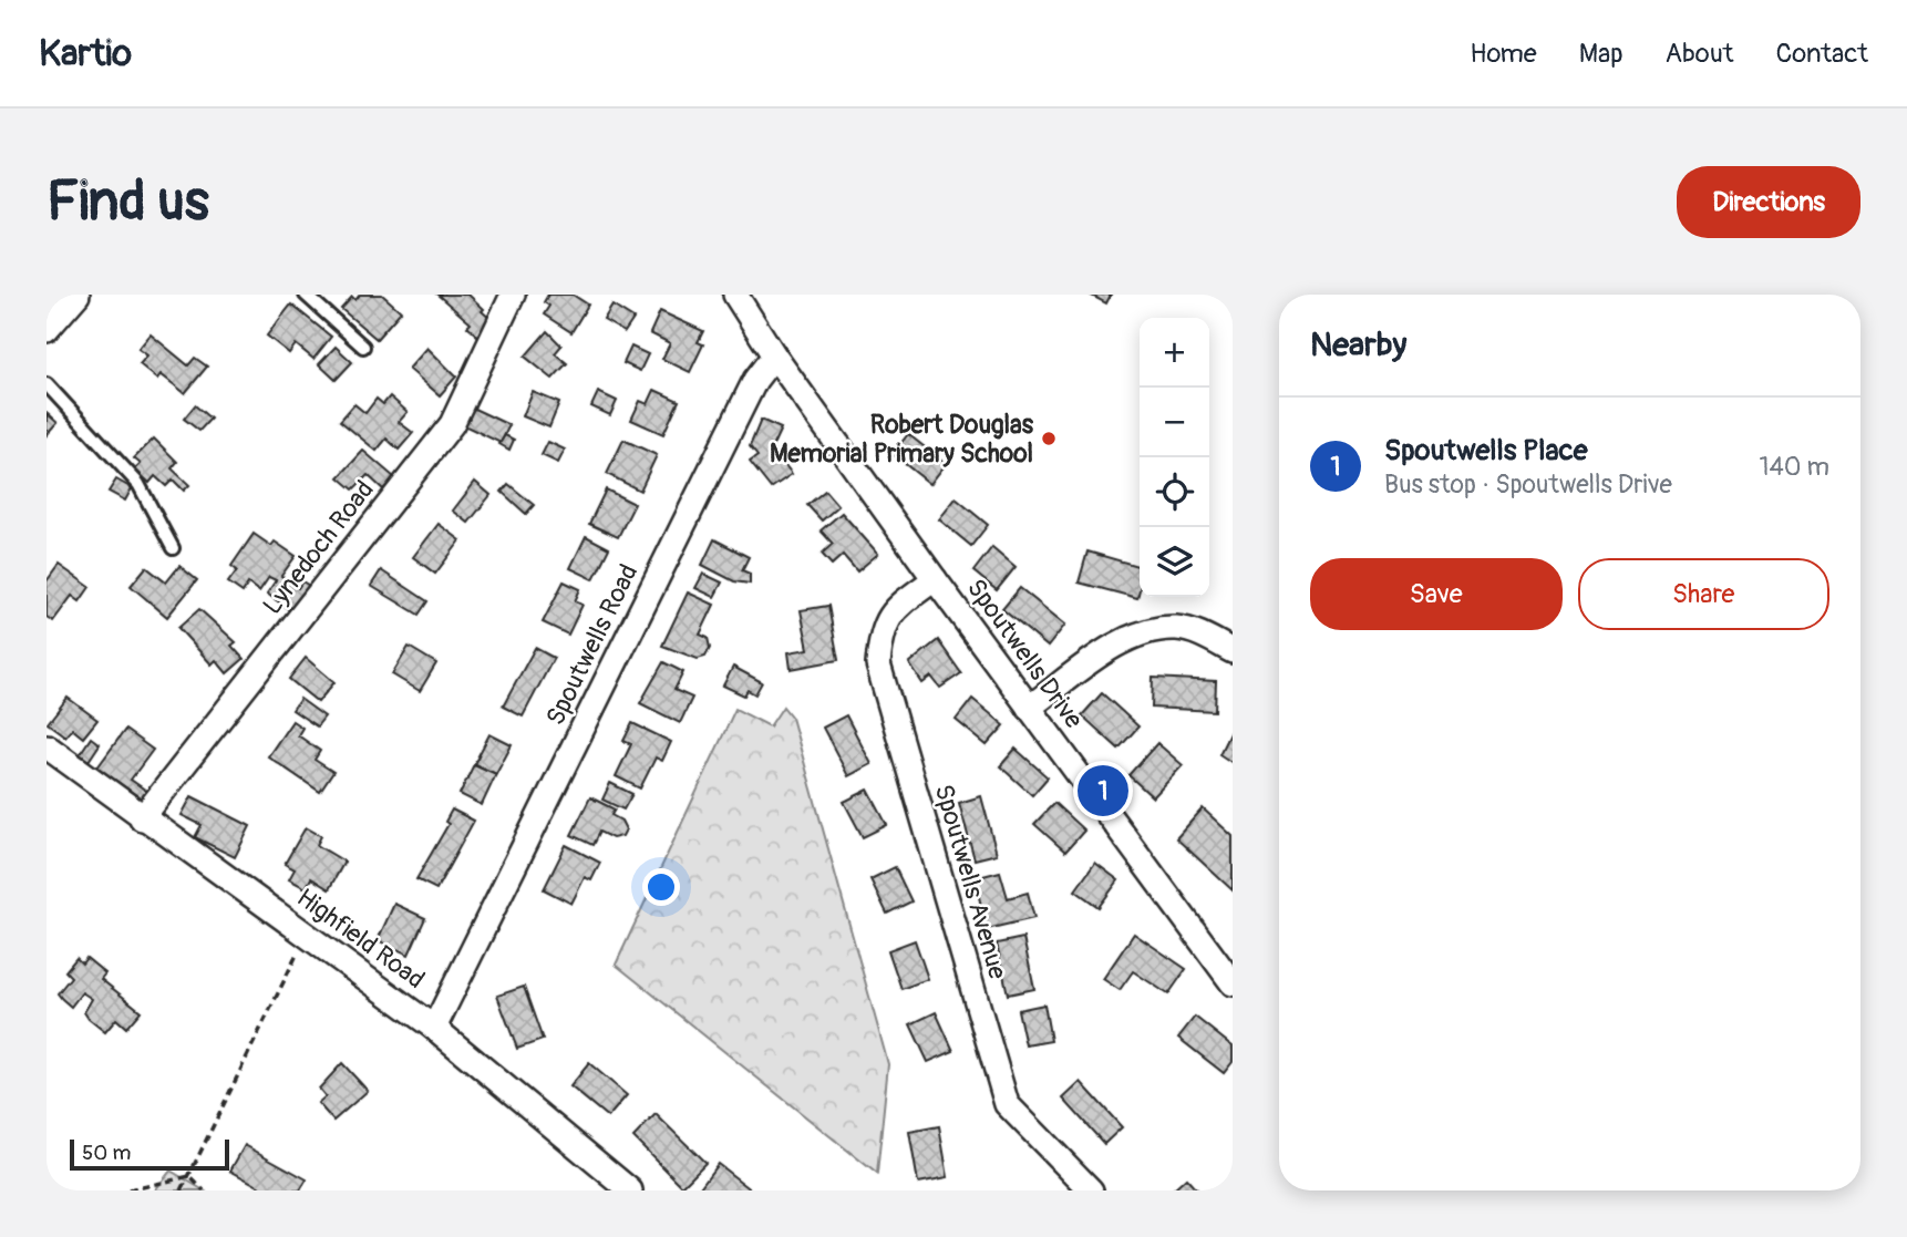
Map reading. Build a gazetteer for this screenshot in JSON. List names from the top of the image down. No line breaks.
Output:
{"streets":{"street":["Lynedoch Road","Spoutwells Road","Spoutwells Drive","Spoutwells Avenue","Highfield Road"]},"crossings":[["Lynedoch Road","Highfield Road"],["Spoutwells Road","Spoutwells Drive"],["Spoutwells Road","Highfield Road"],["Spoutwells Drive","Spoutwells Avenue"]],"places":["Robert Douglas Memorial Primary School"],"scale_bar":"50 m","page":{"header":"Kartio","nav":["Home","Map","About","Contact"],"buttons":["Directions",["Save","Share"]],"title":"Find us","heading":"Nearby","map_buttons":["+","−"],"list":[{"mark":"1","name":"Spoutwells Place","note":"Bus stop · Spoutwells Drive","value":"140 m"}],"pins":"1","scale":"50 m"}}
